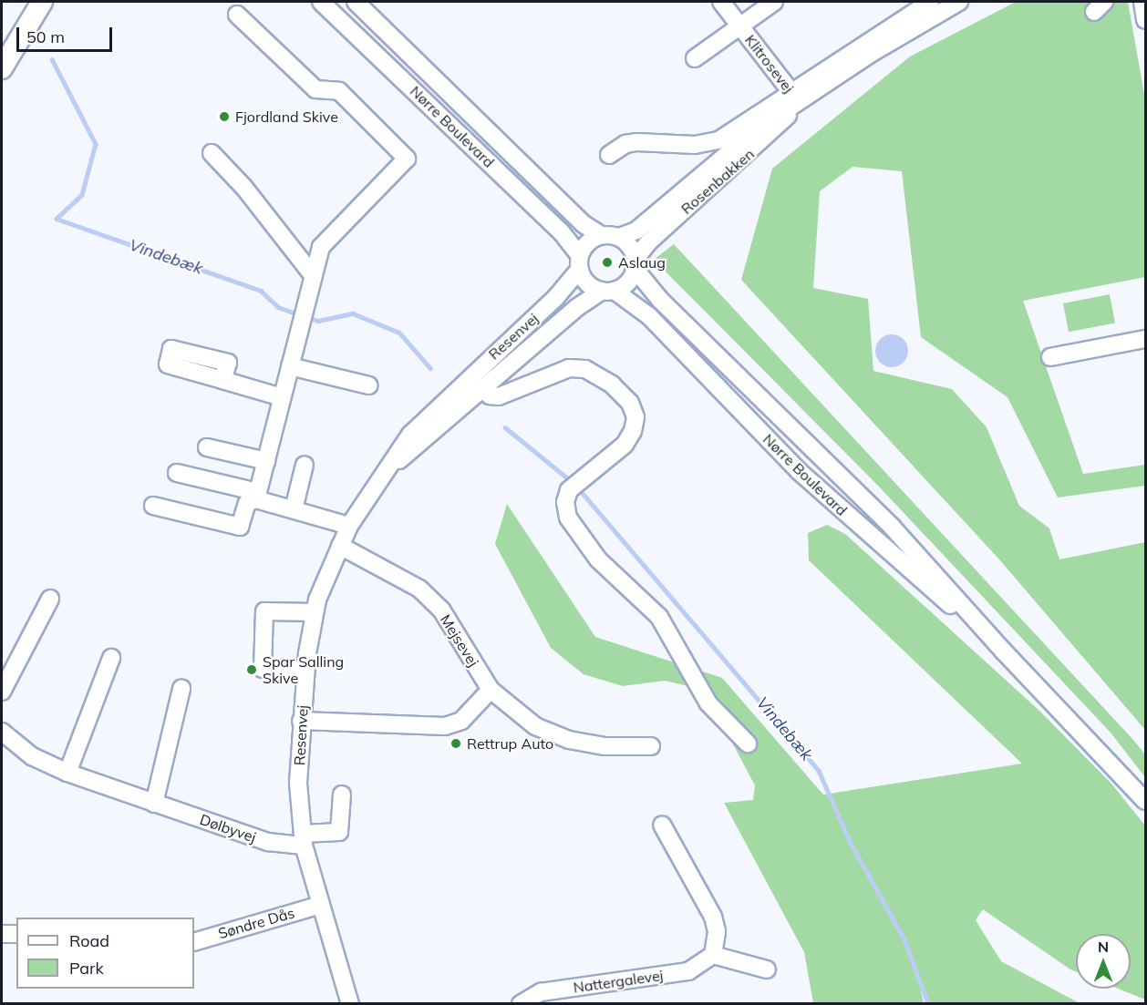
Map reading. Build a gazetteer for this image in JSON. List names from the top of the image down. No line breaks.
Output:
{"streets":{"street":["Klitrosevej","Nørre Boulevard","Rosenbakken","Resenvej","Mejsevej","Dølbyvej","Søndre Dås","Nattergalevej"]},"crossings":[["Klitrosevej","Rosenbakken"],["Nørre Boulevard","Rosenbakken"],["Nørre Boulevard","Resenvej"],["Rosenbakken","Resenvej"],["Resenvej","Mejsevej"],["Resenvej","Dølbyvej"],["Resenvej","Søndre Dås"]],"water":["Vindebæk"],"places":["Fjordland Skive","Aslaug","Spar Salling Skive","Rettrup Auto"],"legend":["Road","Park"],"scale_bar":"50 m","north":"top"}
